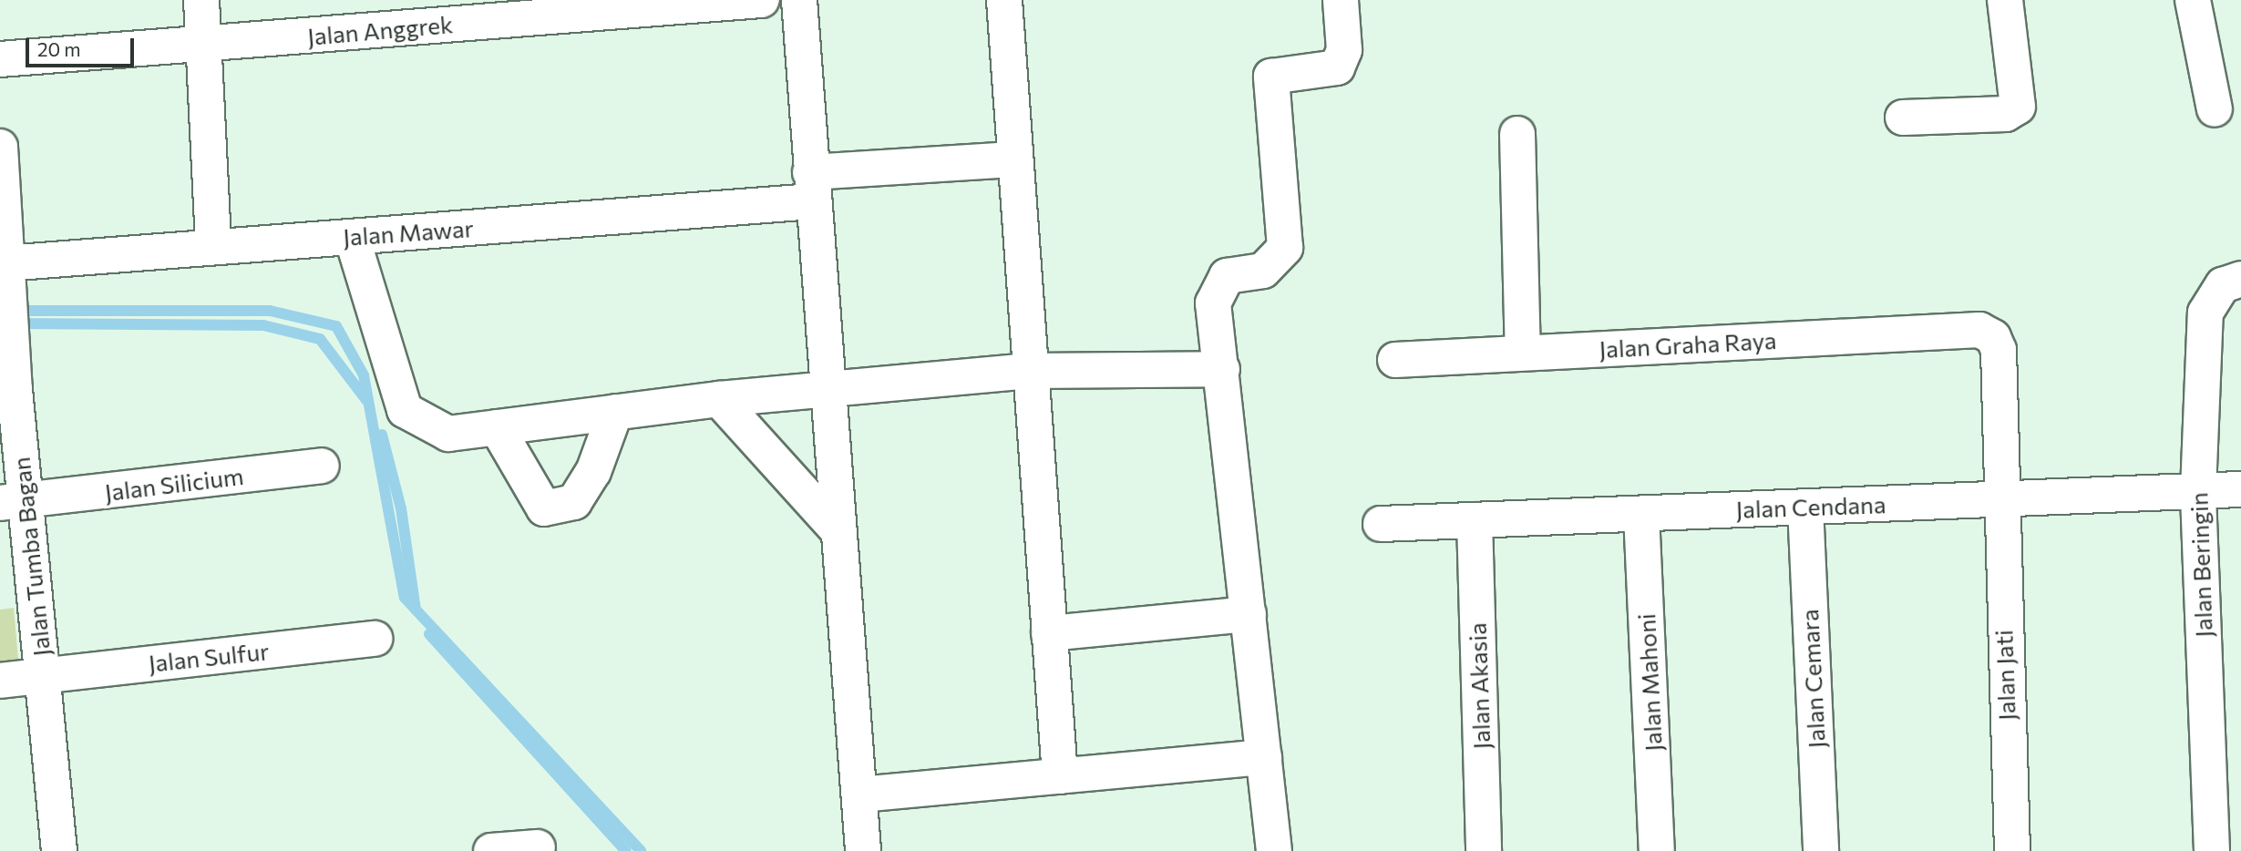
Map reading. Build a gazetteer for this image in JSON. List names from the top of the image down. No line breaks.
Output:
{"streets":{"street":["Jalan Anggrek","Jalan Mawar","Jalan Graha Raya","Jalan Silicium","Jalan Cendana","Jalan Tumba Bagan","Jalan Beringin","Jalan Sulfur","Jalan Jati","Jalan Cemara","Jalan Mahoni","Jalan Akasia"]},"crossings":[["Jalan Mawar","Jalan Tumba Bagan"],["Jalan Graha Raya","Jalan Jati"],["Jalan Silicium","Jalan Tumba Bagan"],["Jalan Cendana","Jalan Beringin"],["Jalan Cendana","Jalan Jati"],["Jalan Cendana","Jalan Cemara"],["Jalan Cendana","Jalan Mahoni"],["Jalan Cendana","Jalan Akasia"],["Jalan Tumba Bagan","Jalan Sulfur"]],"scale_bar":"20 m"}
